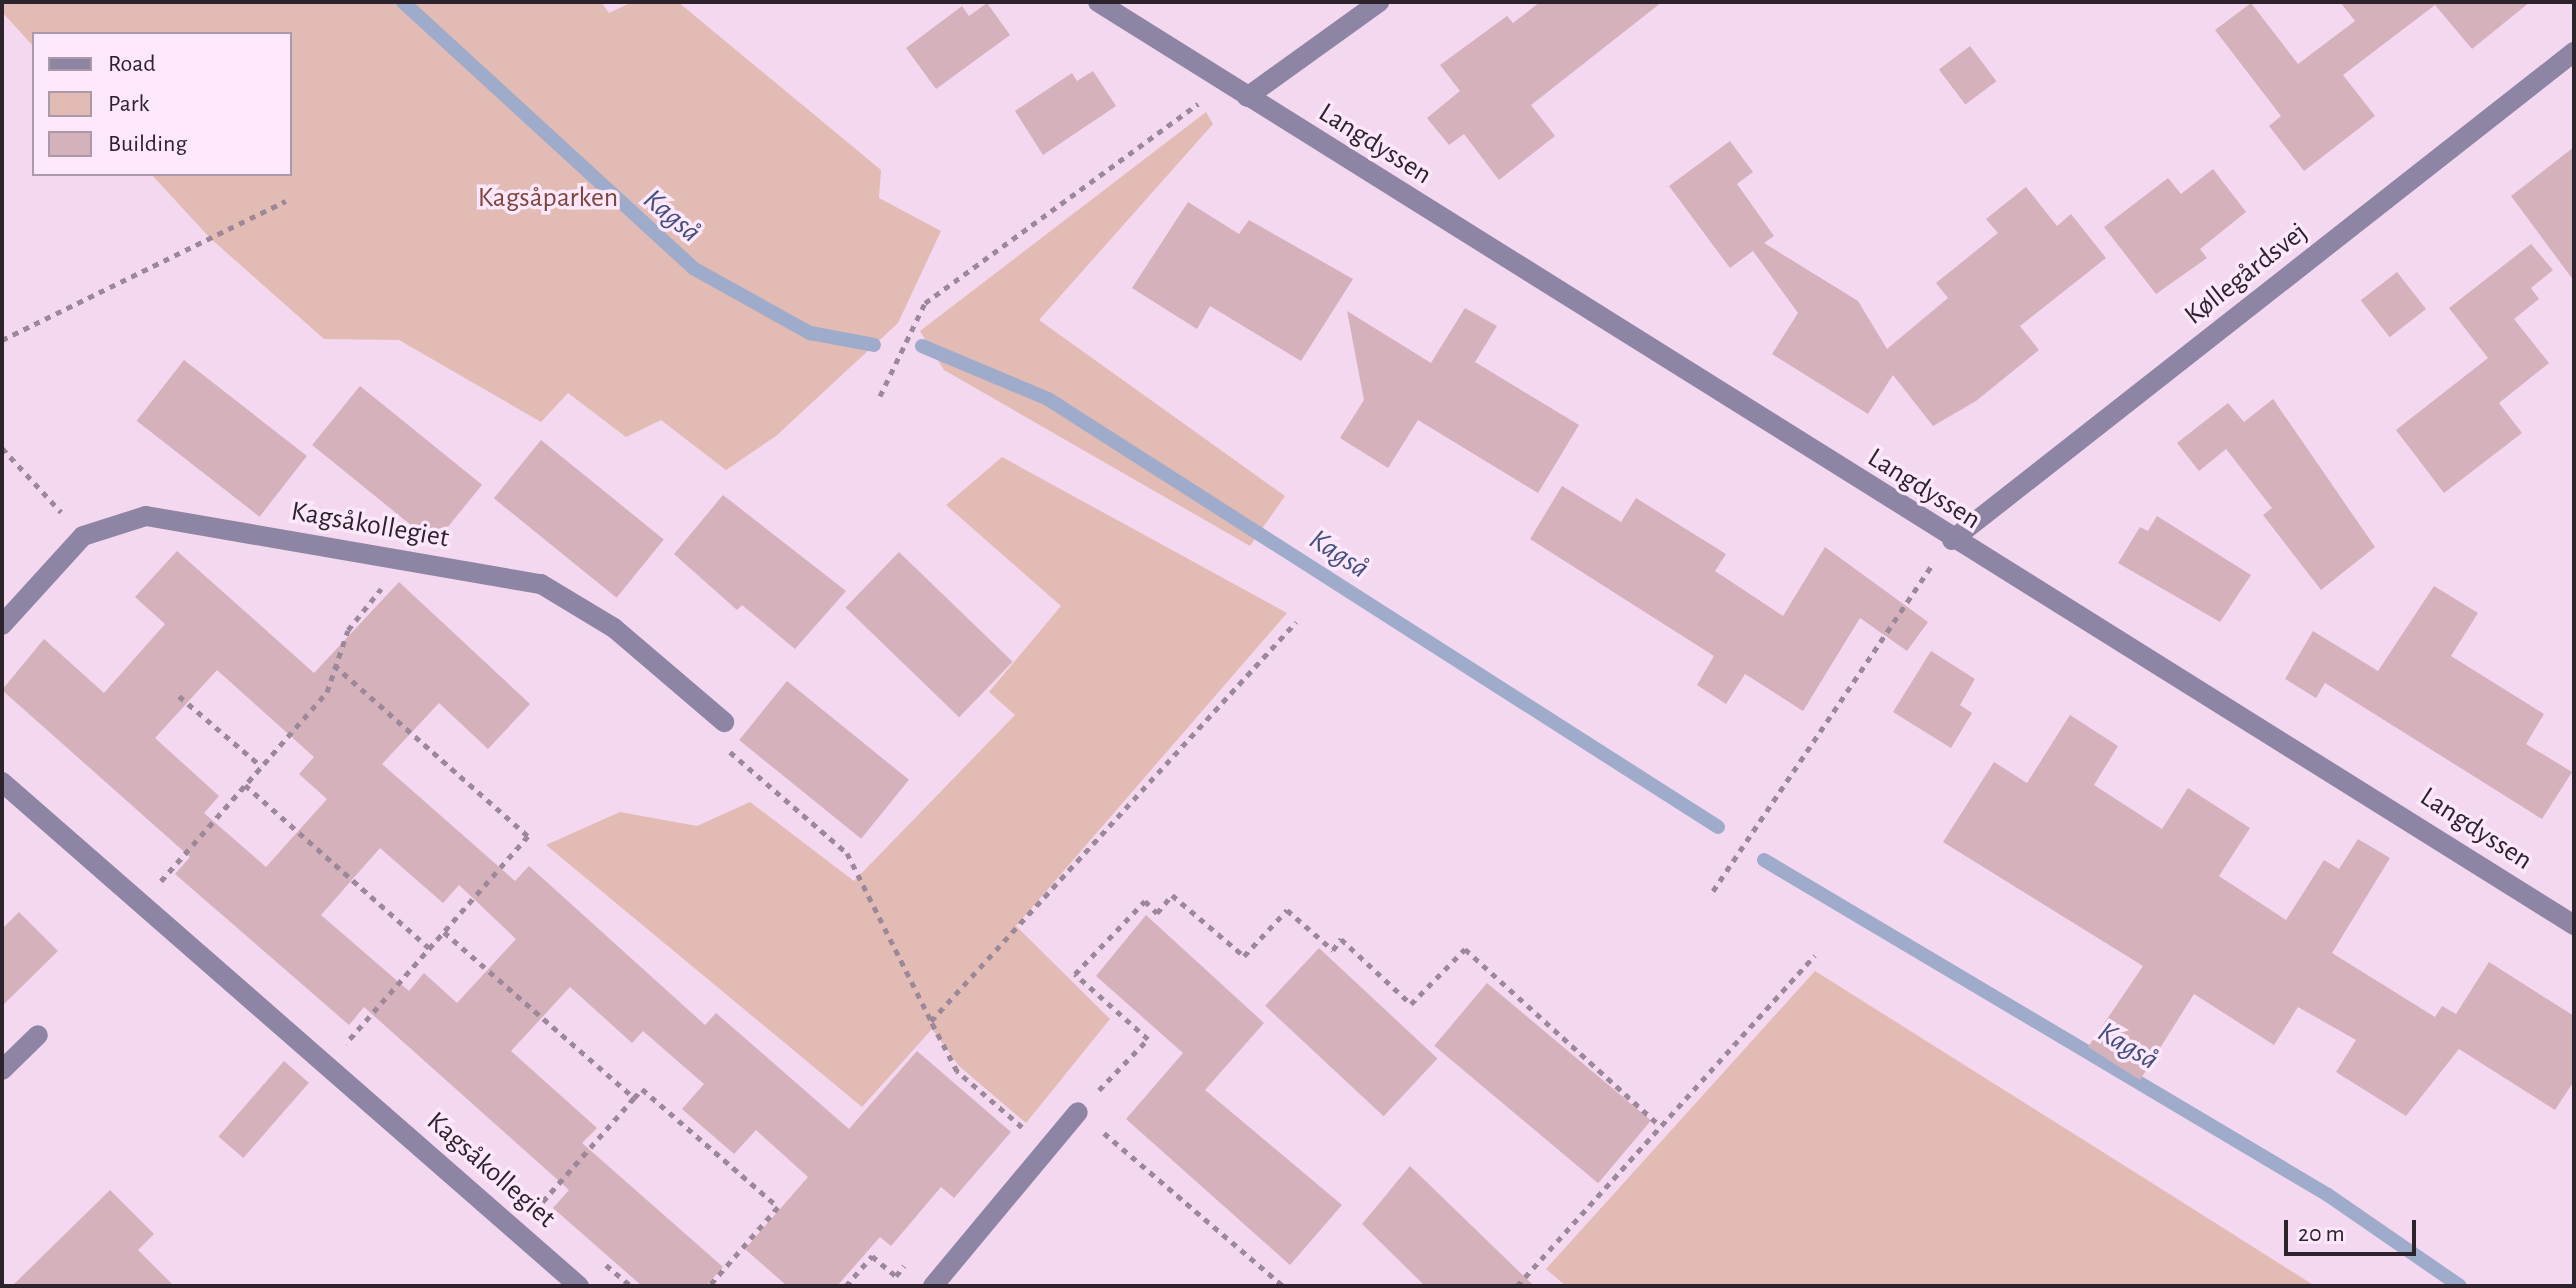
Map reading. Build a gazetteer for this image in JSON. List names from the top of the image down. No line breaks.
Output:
{"streets":{"street":["Langdyssen","Køllegårdsvej","Kagsåkollegiet"]},"crossings":[["Langdyssen","Køllegårdsvej"]],"water":["Kagså"],"parks":["Kagsåparken"],"legend":["Road","Park","Building"],"scale_bar":"20 m"}
